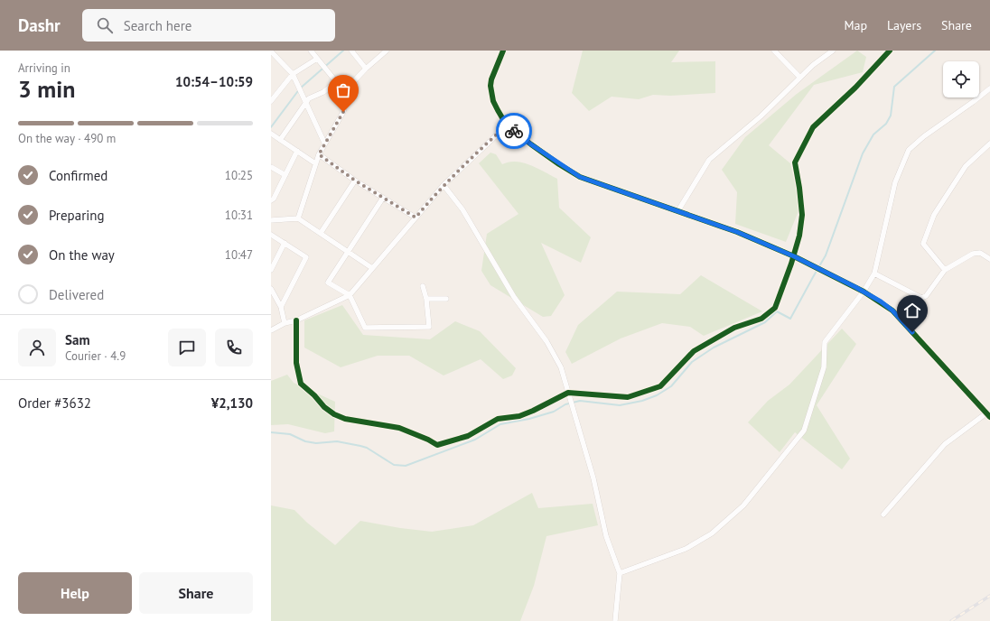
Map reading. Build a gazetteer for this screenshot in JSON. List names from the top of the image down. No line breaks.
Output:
{"page":{"header":"Dashr","search":"Search here","nav":["Map","Layers","Share"],"heading":["3 min","Arriving in","10:54–10:59"],"panel":["Sam","Courier · 4.9","Order #3632","¥2,130"],"bar":"On the way · 490 m","list":[["Confirmed","10:25"],["Preparing","10:31"],["On the way","10:47"],"Delivered"],"buttons":["Help","Share"]}}
